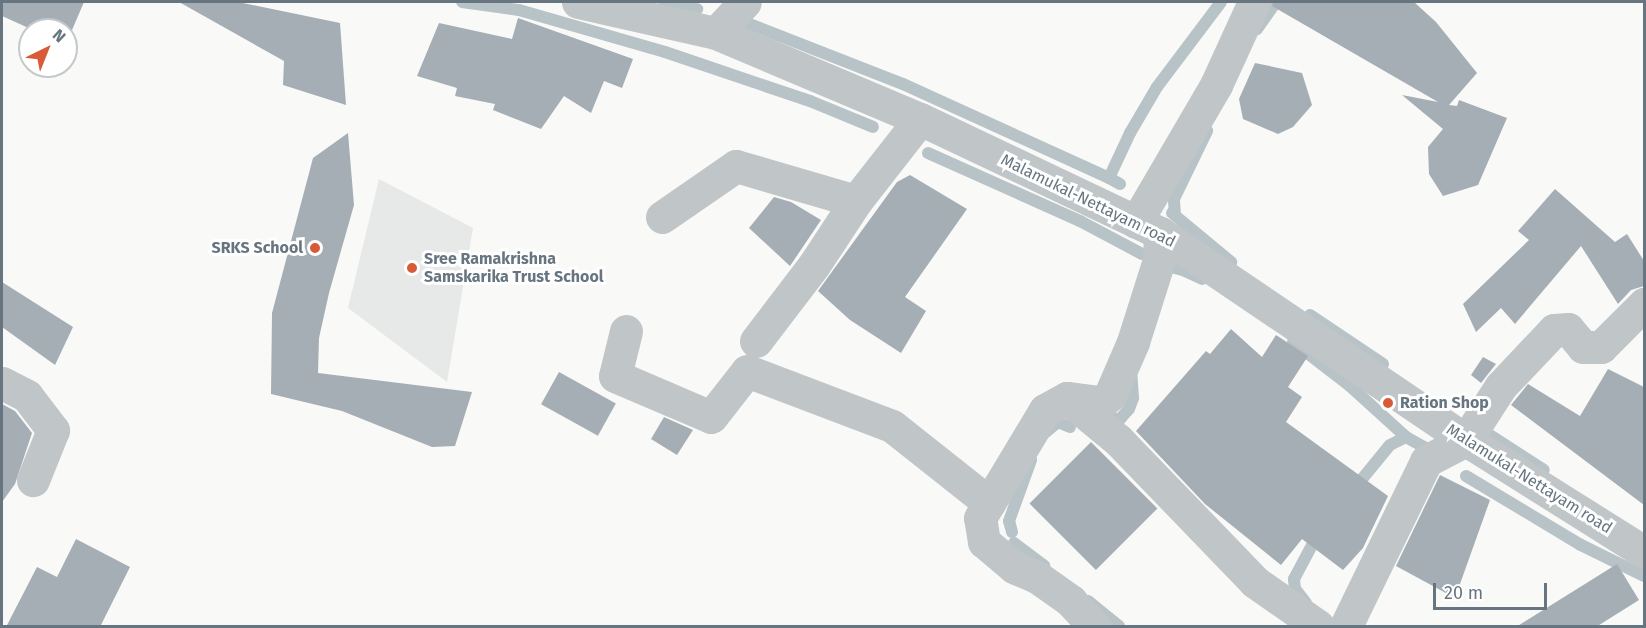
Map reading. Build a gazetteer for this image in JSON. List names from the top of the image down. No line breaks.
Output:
{"streets":{"street":["Malamukal-Nettayam road"]},"places":["SRKS School","Sree Ramakrishna Samskarika Trust School","Ration Shop"],"scale_bar":"20 m","north":"top right"}
